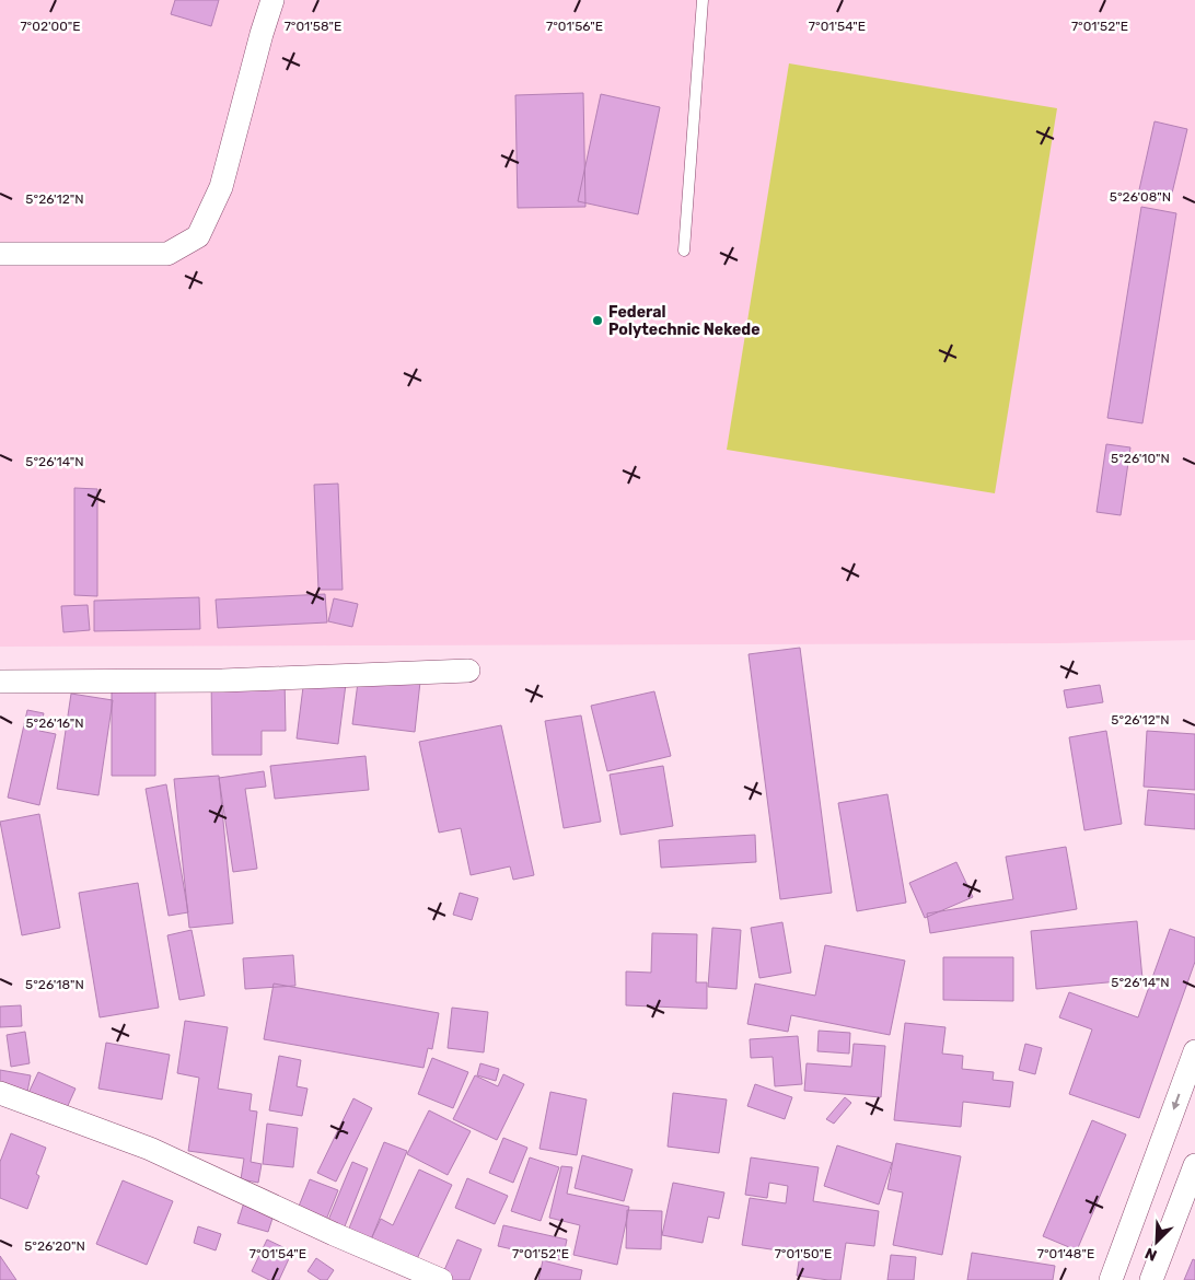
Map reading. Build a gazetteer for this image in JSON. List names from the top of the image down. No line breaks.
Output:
{"places":["Federal Polytechnic Nekede"],"north":"bottom left","coordinates":["7°01'58\"E","7°01'56\"E","7°01'54\"E","7°01'52\"E","7°02'00\"E","5°26'08\"N","5°26'12\"N","5°26'10\"N","5°26'14\"N","5°26'16\"N","5°26'18\"N","5°26'20\"N","7°01'50\"E","7°01'48\"E"]}
